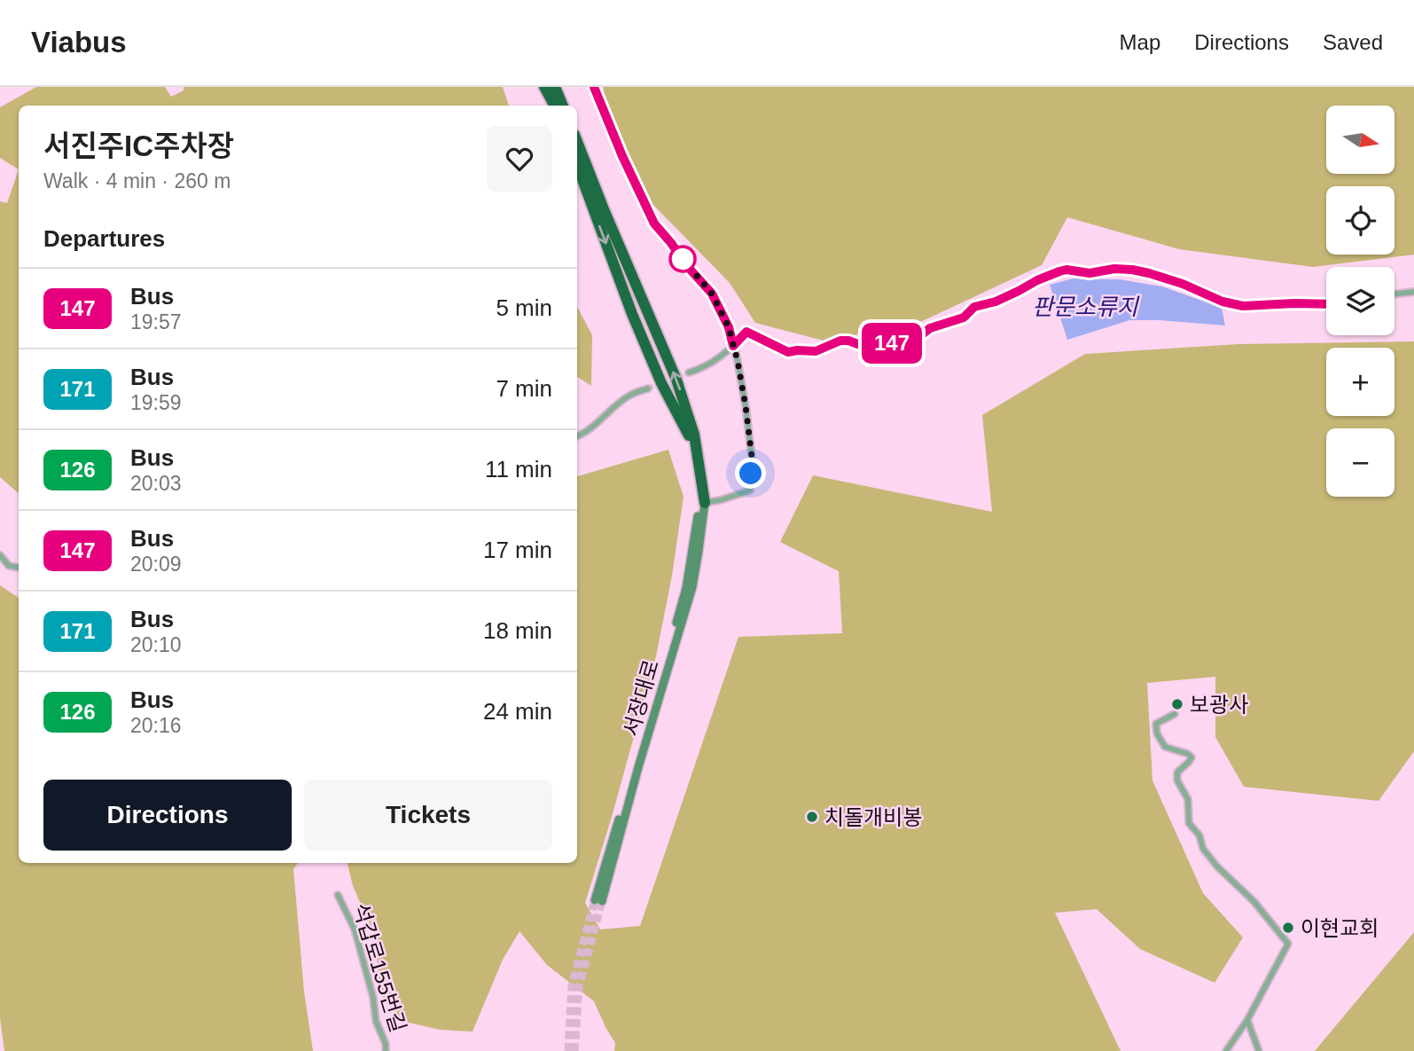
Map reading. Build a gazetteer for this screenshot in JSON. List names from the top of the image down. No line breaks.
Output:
{"streets":{"street":["서장대로","석갑로155번길"]},"water":["판문소류지"],"places":["보광사","치돌개비봉","이현교회"],"lines":["bus line 147"],"north":"right","page":{"header":"Viabus","nav":["Map","Directions","Saved"],"on_map":"147","map_buttons":["+","−"],"heading":[["서진주IC주차장","Walk · 4 min · 260 m"],"Departures"],"list":[{"mark":"147","name":"Bus","note":"19:57","value":"5 min"},{"mark":"171","name":"Bus","note":"19:59","value":"7 min"},{"mark":"126","name":"Bus","note":"20:03","value":"11 min"},{"mark":"147","name":"Bus","note":"20:09","value":"17 min"},{"mark":"171","name":"Bus","note":"20:10","value":"18 min"},{"mark":"126","name":"Bus","note":"20:16","value":"24 min"}],"buttons":["Directions","Tickets"]}}
